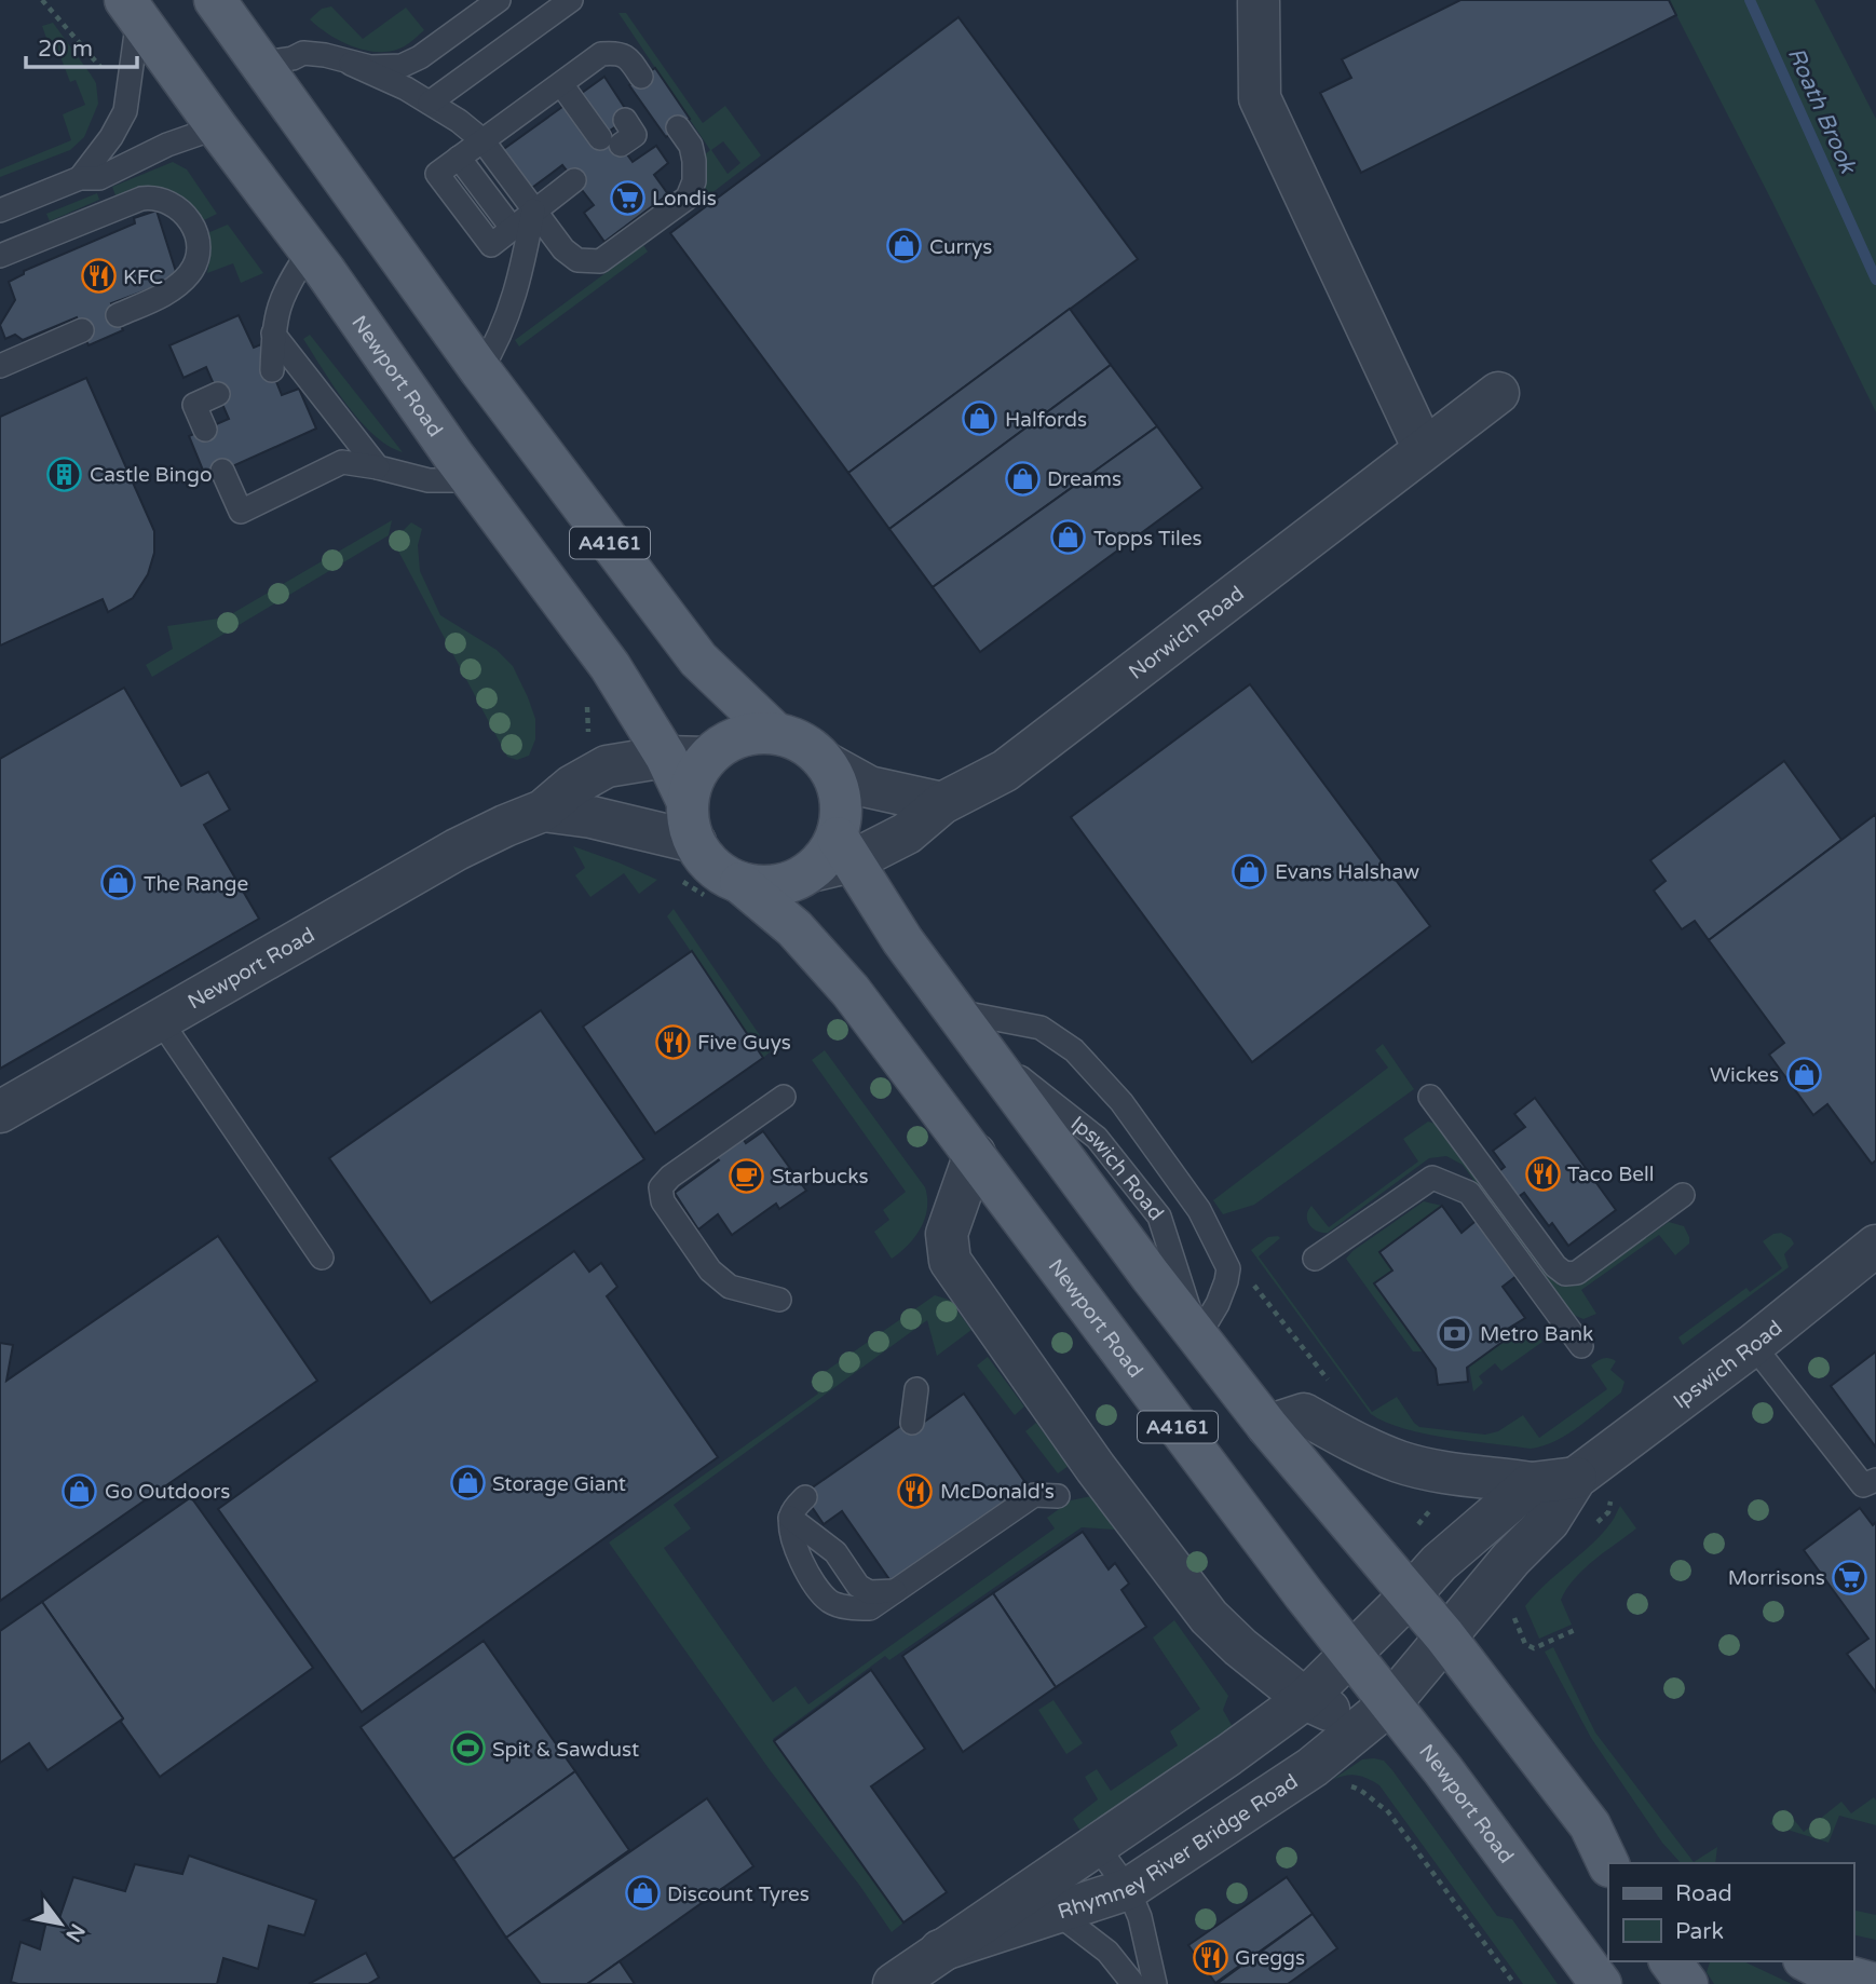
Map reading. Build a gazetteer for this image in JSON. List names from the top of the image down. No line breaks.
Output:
{"streets":{"main road":["Newport Road","A4161"],"street":["Norwich Road","Ipswich Road","Rhymney River Bridge Road"]},"crossings":[["Newport Road","A4161"],["Newport Road","Norwich Road"],["Newport Road","Rhymney River Bridge Road"],["A4161","Norwich Road"],["A4161","Ipswich Road"],["A4161","Rhymney River Bridge Road"],["Ipswich Road","Rhymney River Bridge Road"]],"water":["Roath Brook"],"places":{"supermarket":["Londis","Morrisons"],"shop":["Currys","Halfords","Dreams","Topps Tiles","Evans Halshaw","The Range","Wickes","Storage Giant","Go Outdoors","Discount Tyres"],"restaurant":["KFC","Five Guys","Taco Bell","McDonald's","Greggs"],"building":["Castle Bingo"],"cafe":["Starbucks"],"bank":["Metro Bank"],"sports":["Spit & Sawdust"]},"legend":["Road","Park"],"scale_bar":"20 m","north":"bottom right"}
